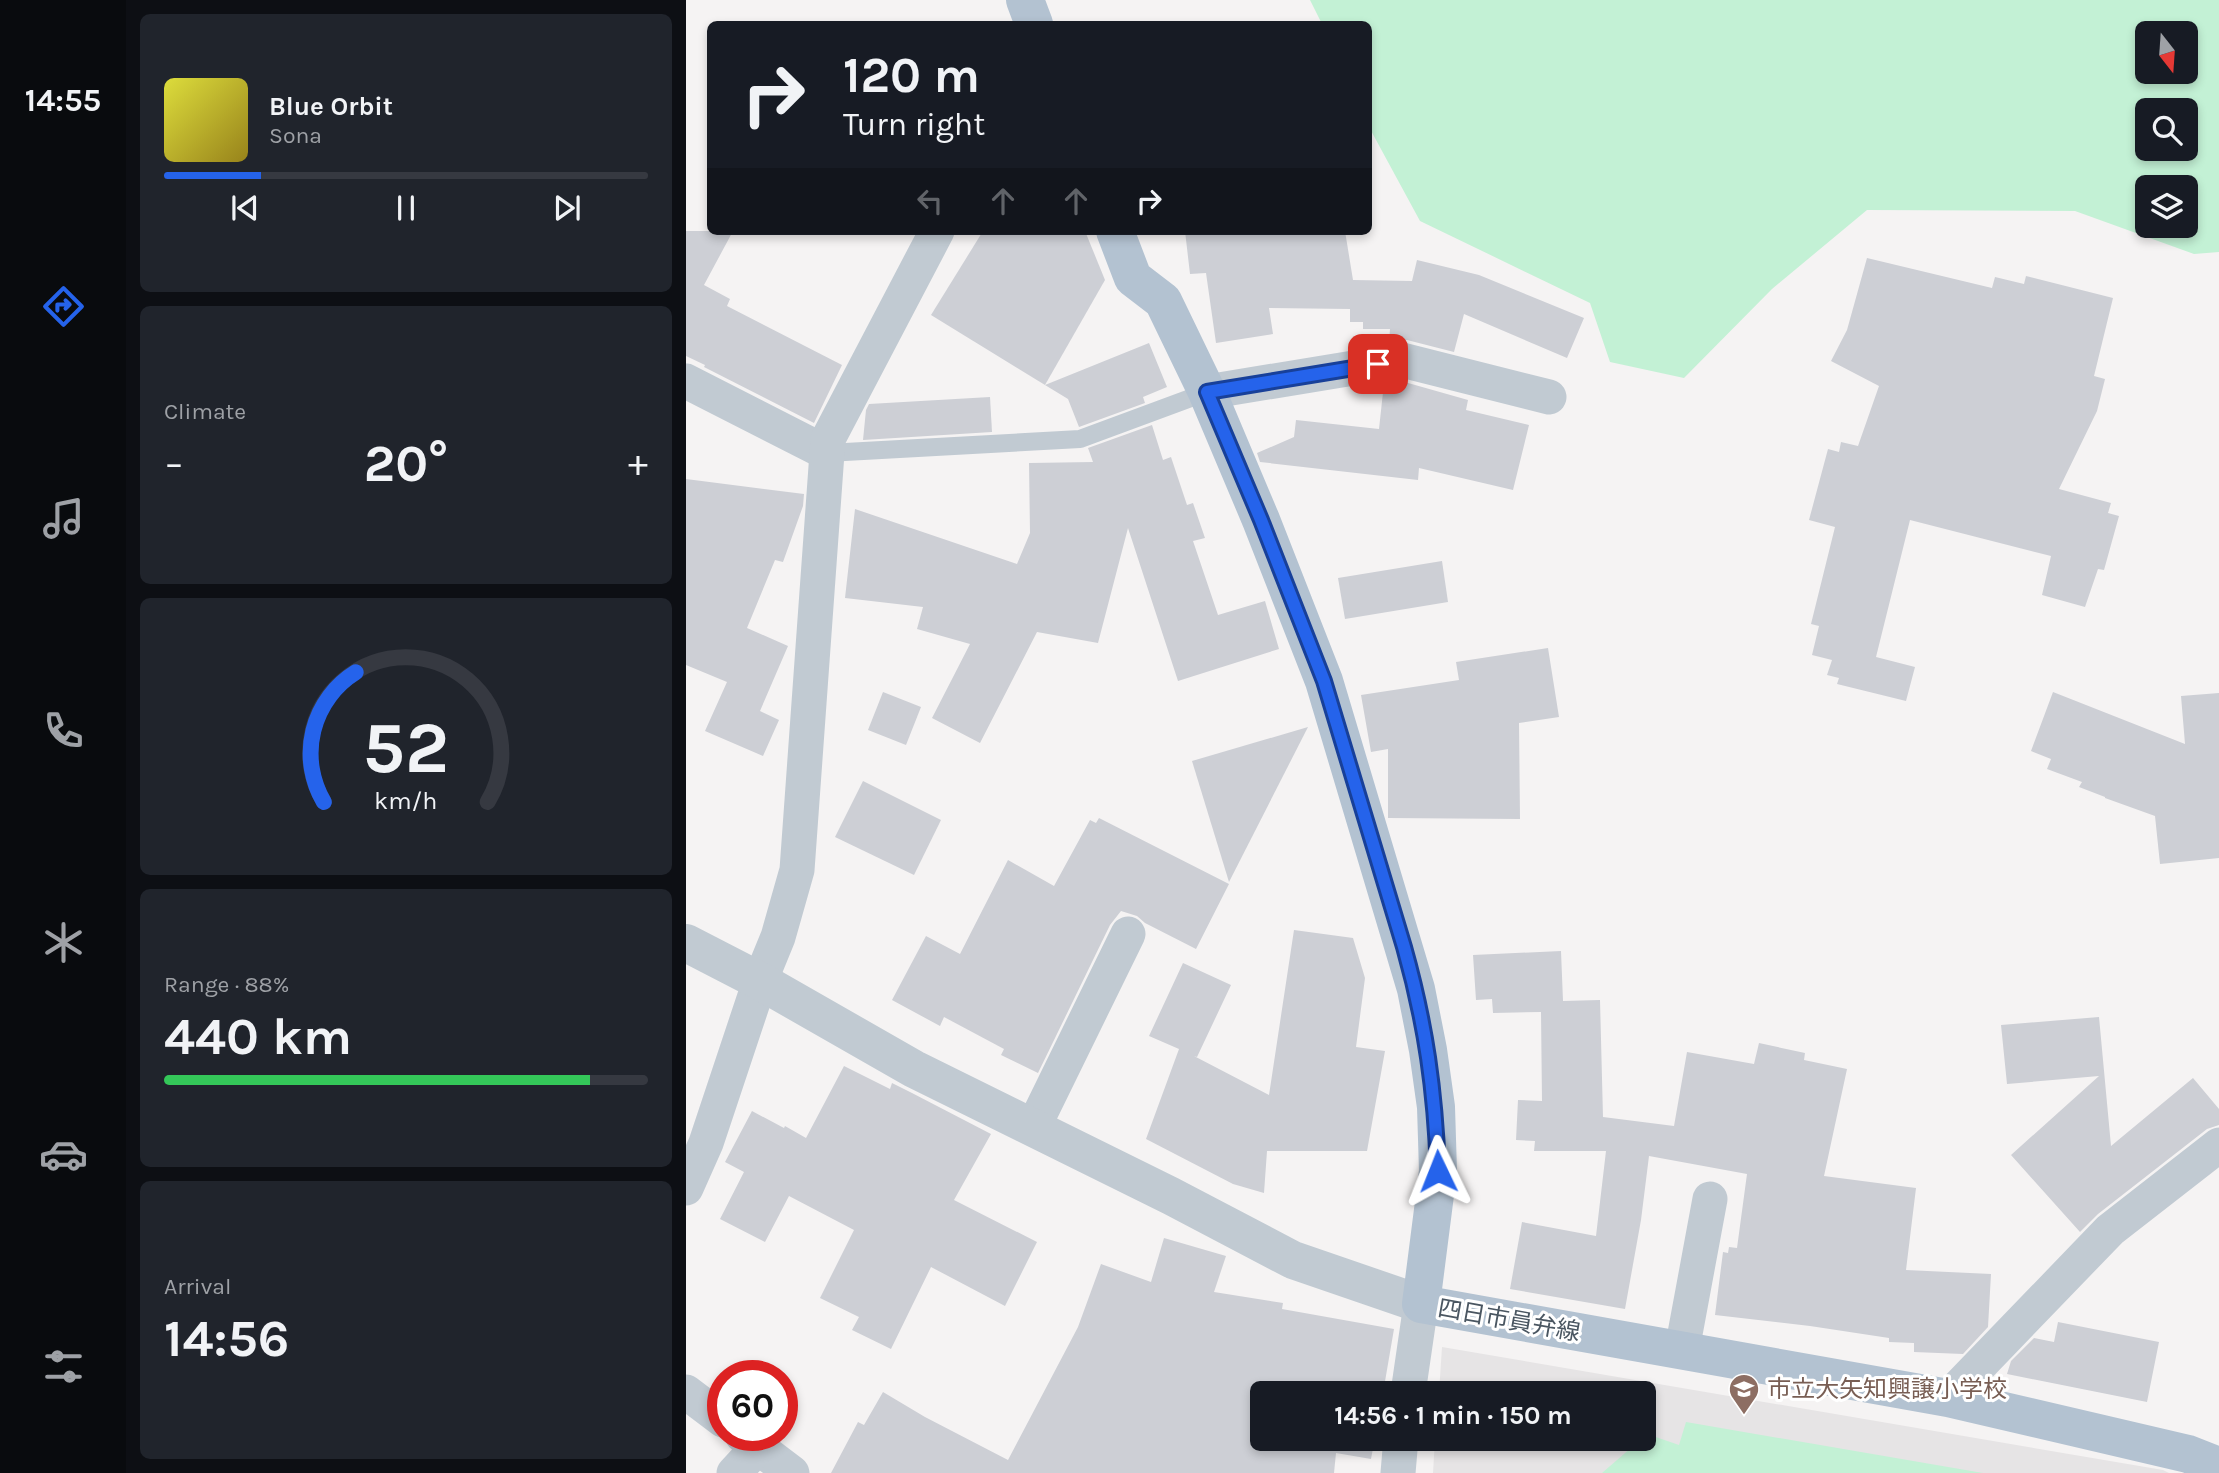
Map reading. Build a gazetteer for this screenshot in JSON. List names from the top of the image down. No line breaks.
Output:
{"streets":{"main road":["四日市員弁線"]},"places":{"school or university":["市立大矢知興譲小学校"]},"north":"bottom","page":{"tabs":"14:55","turn":["120 m","Turn right"],"song":["Blue Orbit","Sona"],"tile":["Climate",["Range · 88%","440 km"],["Arrival","14:56"]],"heat":["−","20°","+"],"limit":"60","trip":"14:56 · 1 min · 150 m","gauge":["52","km/h"]}}
